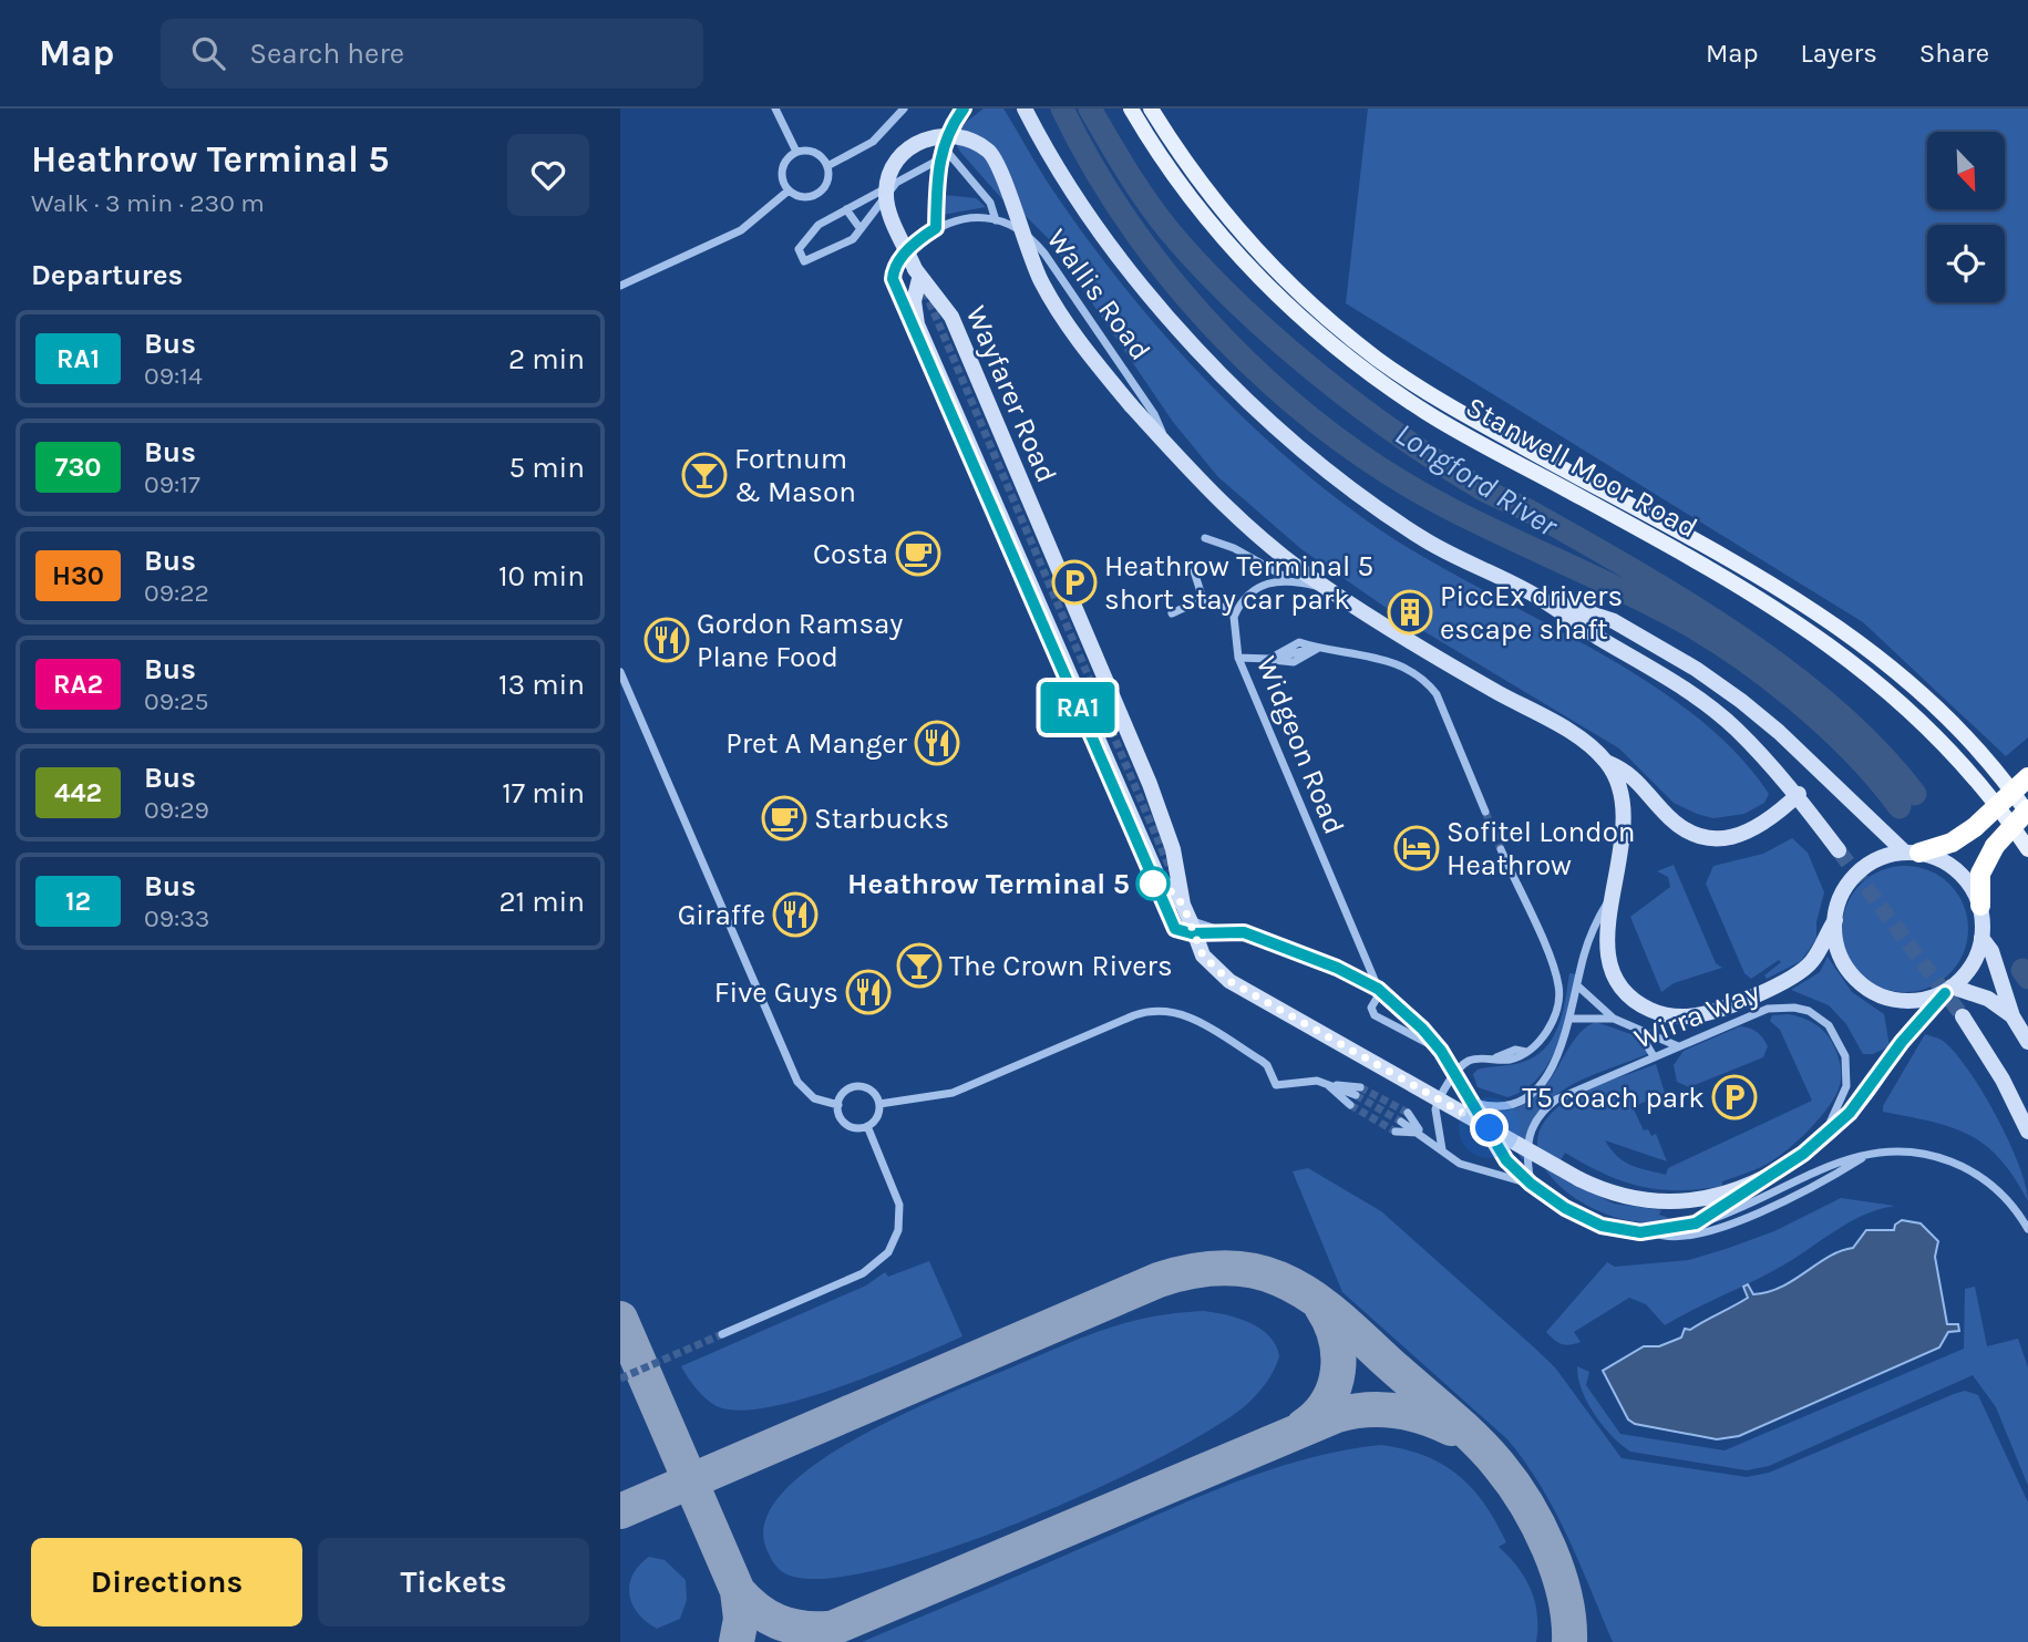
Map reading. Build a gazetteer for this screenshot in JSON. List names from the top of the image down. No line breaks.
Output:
{"streets":{"main road":["Stanwell Moor Road"],"street":["Wallis Road","Wayfarer Road","Widgeon Road","Wirra Way"]},"crossings":[["Wallis Road","Wayfarer Road"],["Wayfarer Road","Wirra Way"]],"water":["Longford River"],"places":{"bar":["Fortnum & Mason","The Crown Rivers"],"cafe":["Costa","Starbucks"],"parking":["Heathrow Terminal 5 short stay car park","T5 coach park"],"building":["PiccEx drivers escape shaft"],"restaurant":["Gordon Ramsay Plane Food","Pret A Manger","Giraffe","Five Guys"],"hotel":["Sofitel London Heathrow"],"other":["Heathrow Terminal 5"]},"lines":["bus line RA1"],"north":"bottom right","page":{"header":"Map","search":"Search here","nav":["Map","Layers","Share"],"heading":[["Heathrow Terminal 5","Walk · 3 min · 230 m"],"Departures"],"on_map":"RA1","list":[{"mark":"RA1","name":"Bus","note":"09:14","value":"2 min"},{"mark":"730","name":"Bus","note":"09:17","value":"5 min"},{"mark":"H30","name":"Bus","note":"09:22","value":"10 min"},{"mark":"RA2","name":"Bus","note":"09:25","value":"13 min"},{"mark":"442","name":"Bus","note":"09:29","value":"17 min"},{"mark":"12","name":"Bus","note":"09:33","value":"21 min"}],"buttons":["Directions","Tickets"]}}
